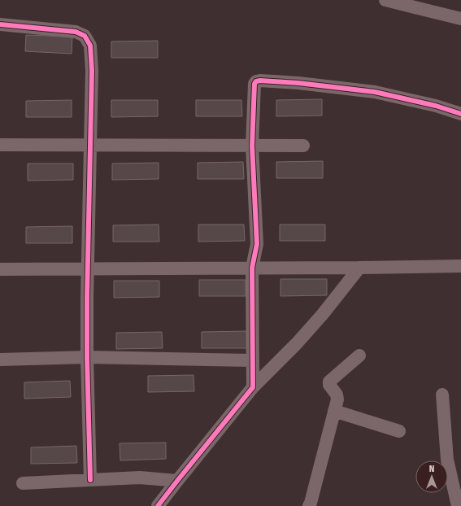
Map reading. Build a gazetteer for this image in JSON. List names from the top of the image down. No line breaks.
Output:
{"north":"top"}
